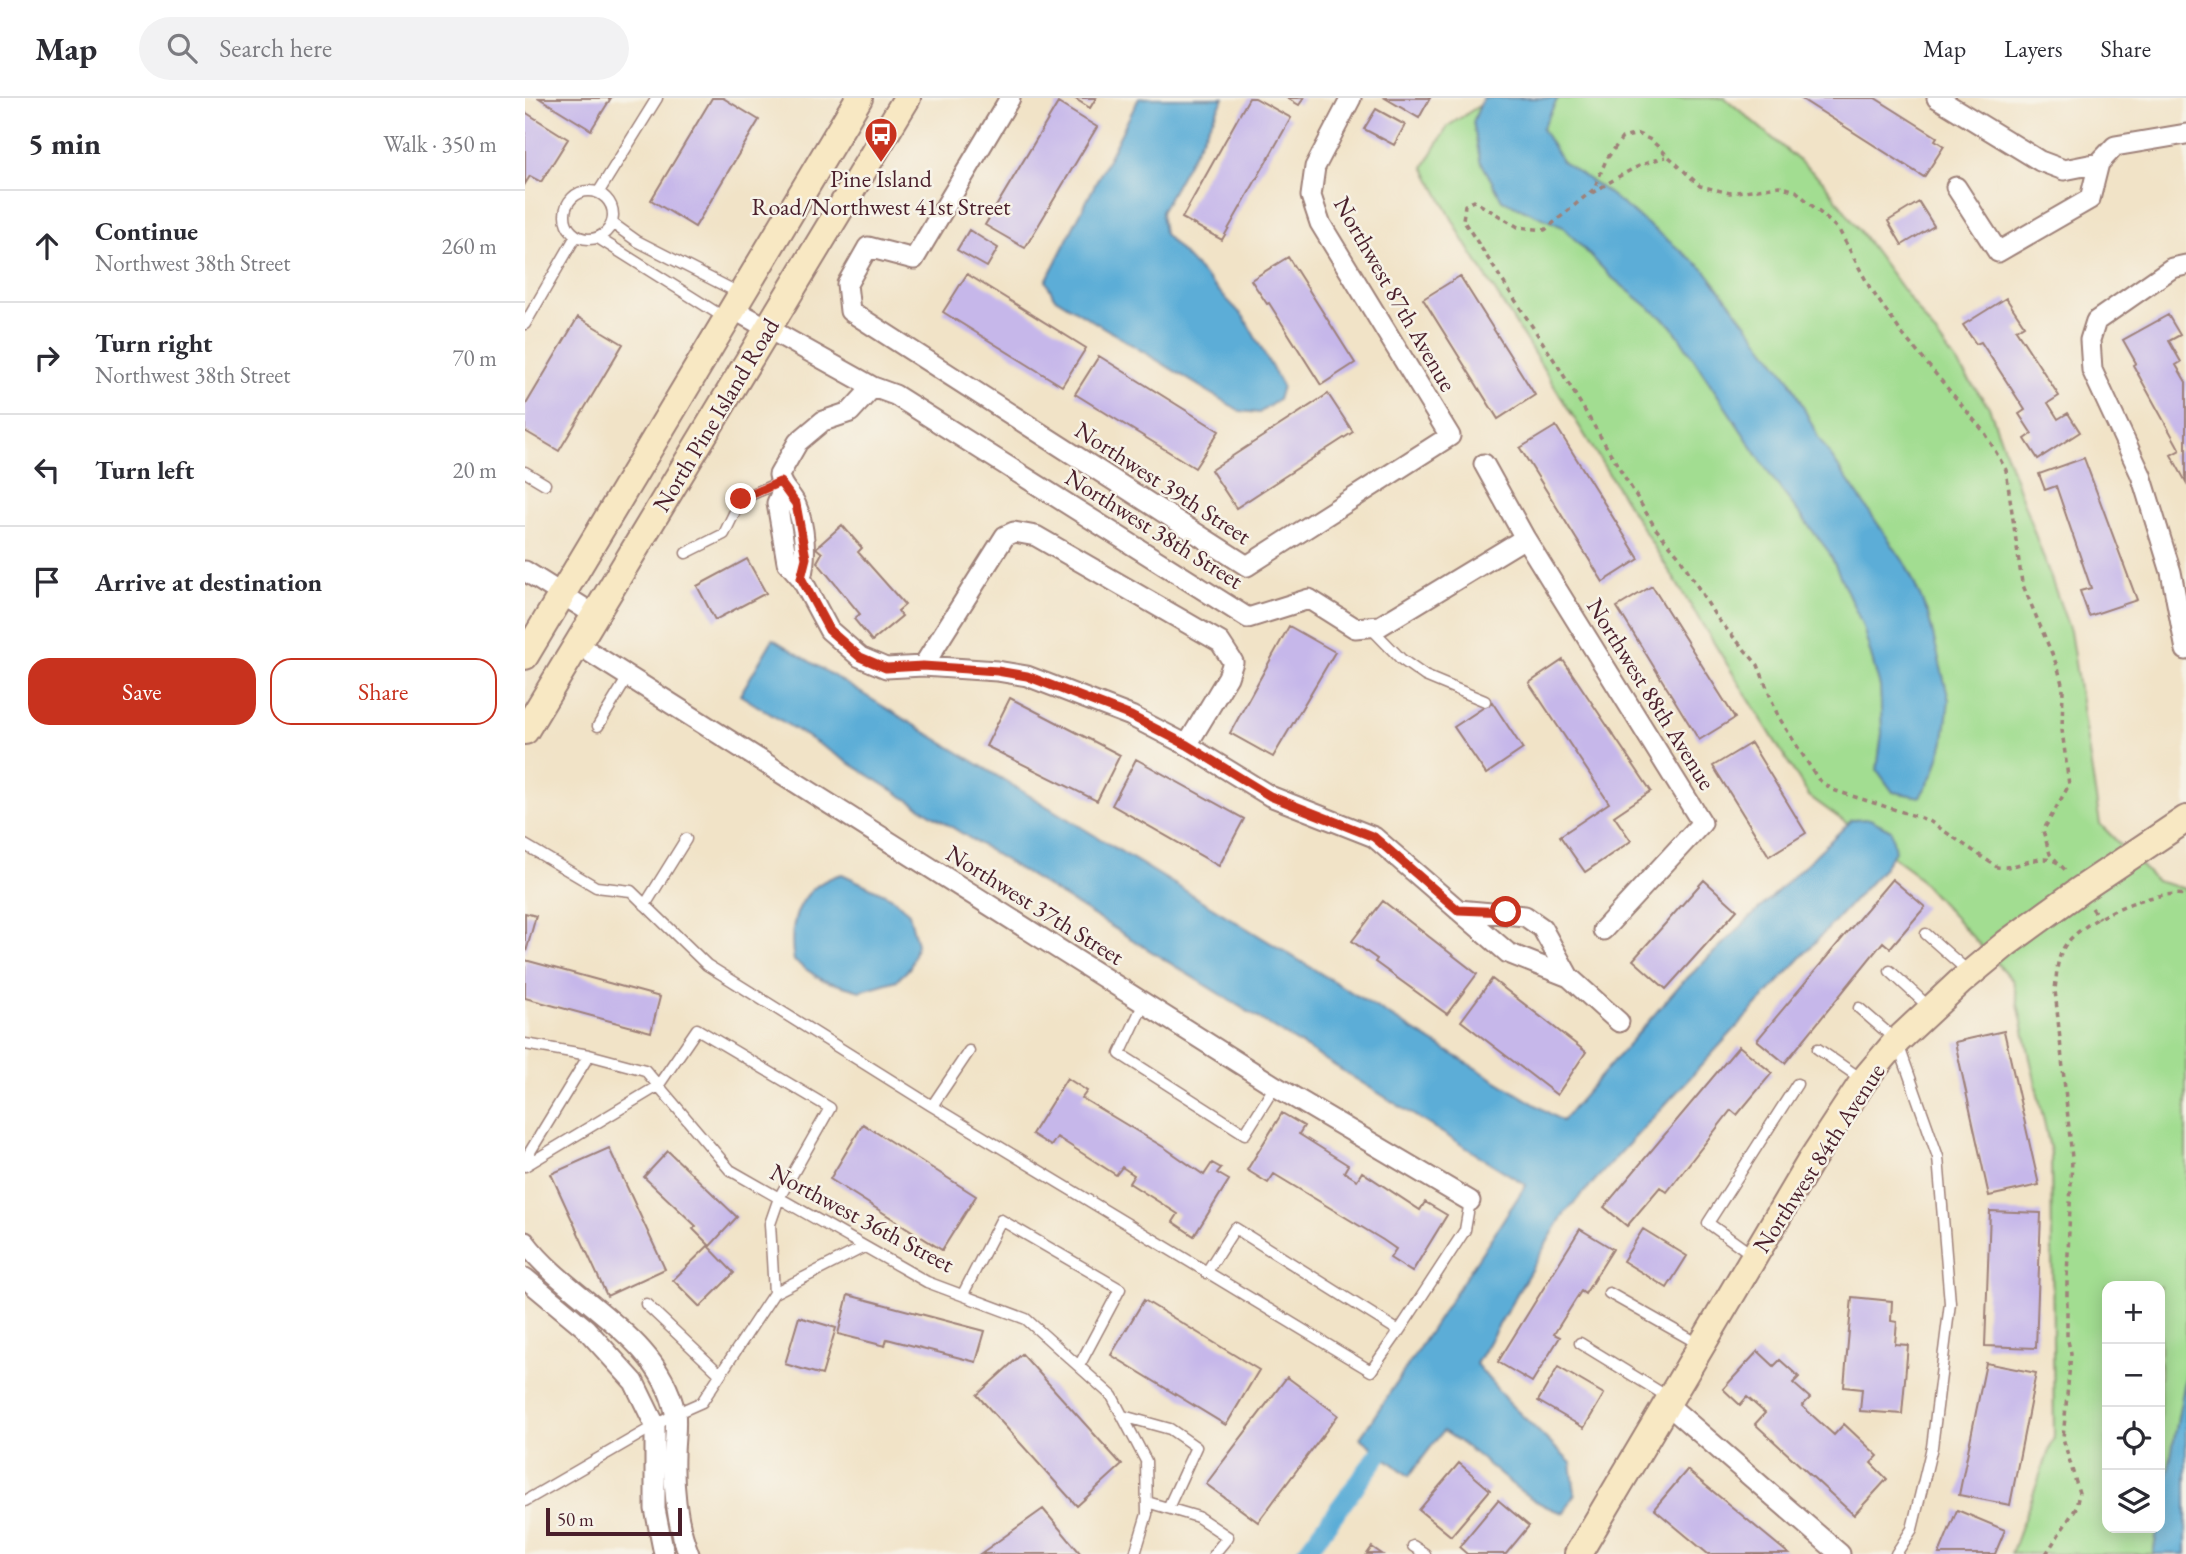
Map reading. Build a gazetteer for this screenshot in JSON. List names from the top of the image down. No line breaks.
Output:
{"streets":{"main road":["North Pine Island Road","Northwest 84th Avenue"],"street":["Northwest 87th Avenue","Northwest 39th Street","Northwest 38th Street","Northwest 88th Avenue","Northwest 37th Street"],"lane":["Northwest 36th Street"]},"crossings":[["Northwest 87th Avenue","Northwest 39th Street"],["North Pine Island Road","Northwest 38th Street"],["North Pine Island Road","Northwest 37th Street"]],"places":{"bus stop":["Pine Island Road/Northwest 41st Street"]},"scale_bar":"50 m","page":{"header":"Map","search":"Search here","nav":["Map","Layers","Share"],"heading":["5 min","Walk · 350 m"],"list":[["Continue","Northwest 38th Street","260 m"],["Turn right","Northwest 38th Street","70 m"],["Turn left","20 m"],"Arrive at destination"],"buttons":["Save","Share"],"map_buttons":["+","−"],"scale":"50 m"}}
